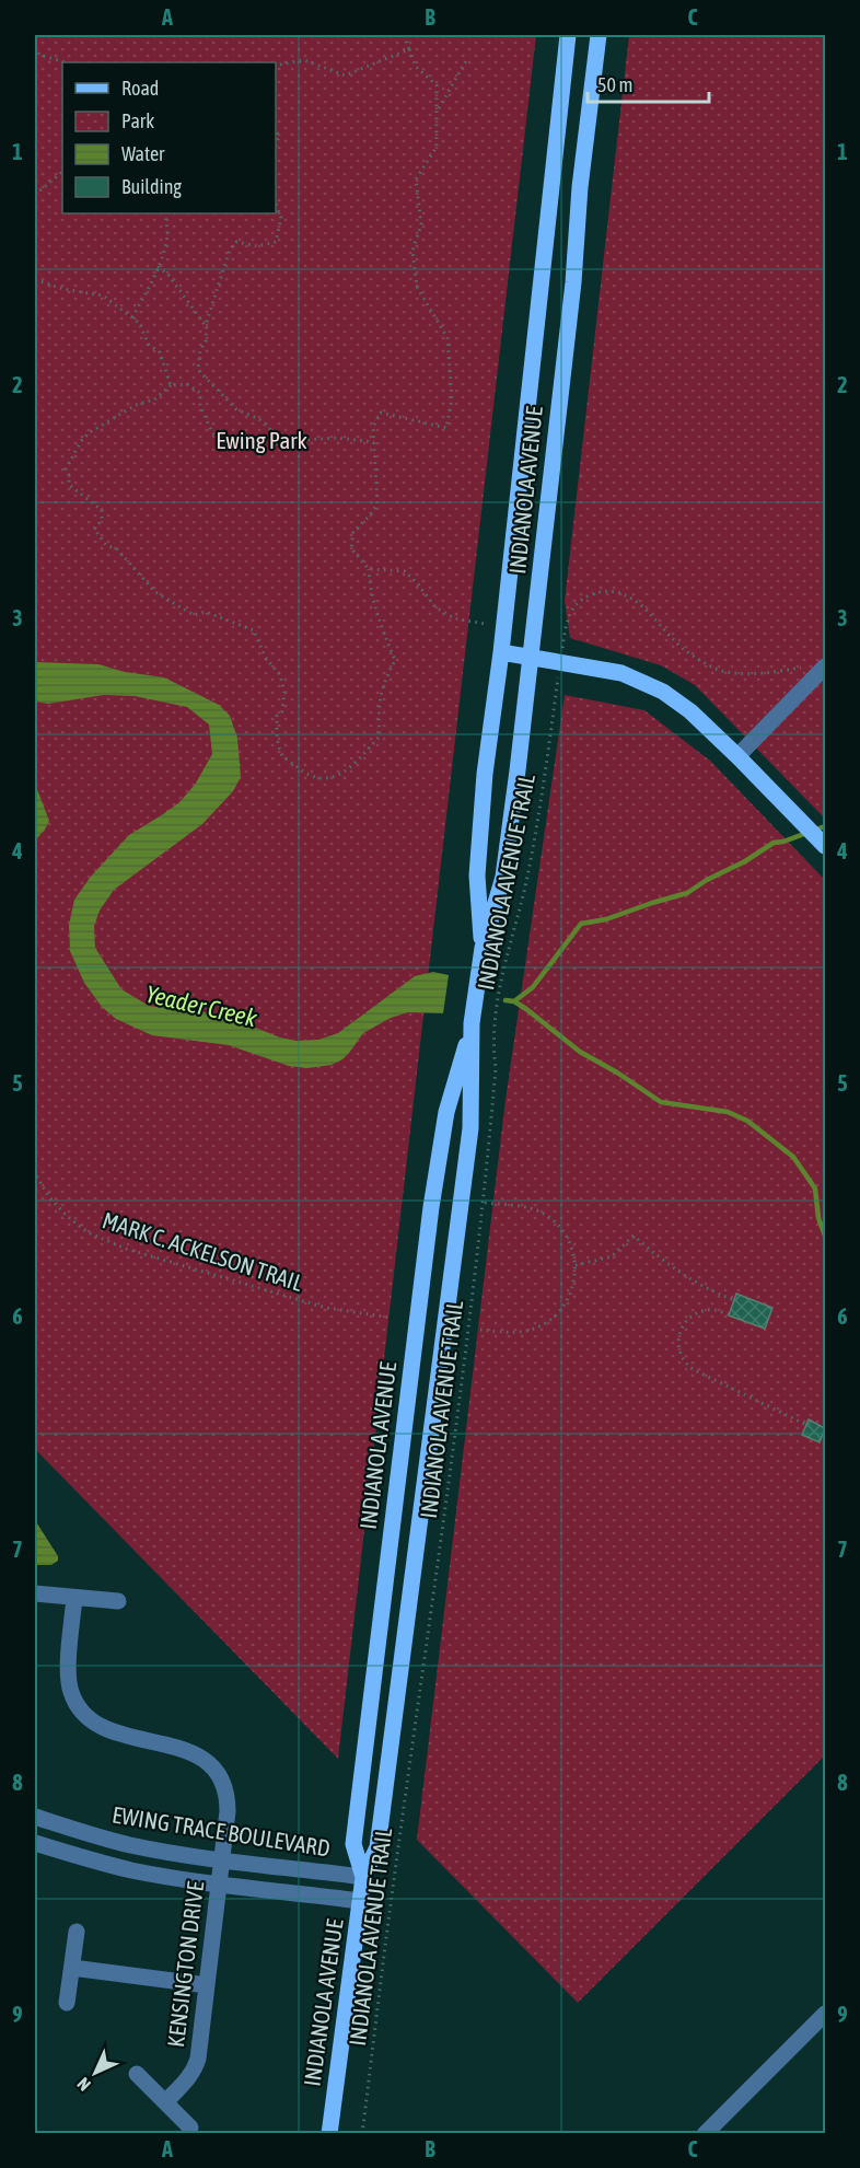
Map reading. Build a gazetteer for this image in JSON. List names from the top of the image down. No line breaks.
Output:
{"streets":{"main road":["INDIANOLA AVENUE"],"street":["EWING TRACE BOULEVARD","KENSINGTON DRIVE"],"path":["INDIANOLA AVENUE TRAIL","MARK C. ACKELSON TRAIL"]},"crossings":[["INDIANOLA AVENUE","EWING TRACE BOULEVARD"],["EWING TRACE BOULEVARD","KENSINGTON DRIVE"]],"water":["Yeader Creek"],"parks":["Ewing Park"],"legend":["Road","Park","Water","Building"],"scale_bar":"50 m","north":"bottom left","grid":{"columns":["A","B","C"],"rows":["1","2","3","4","5","6","7","8","9"]}}
